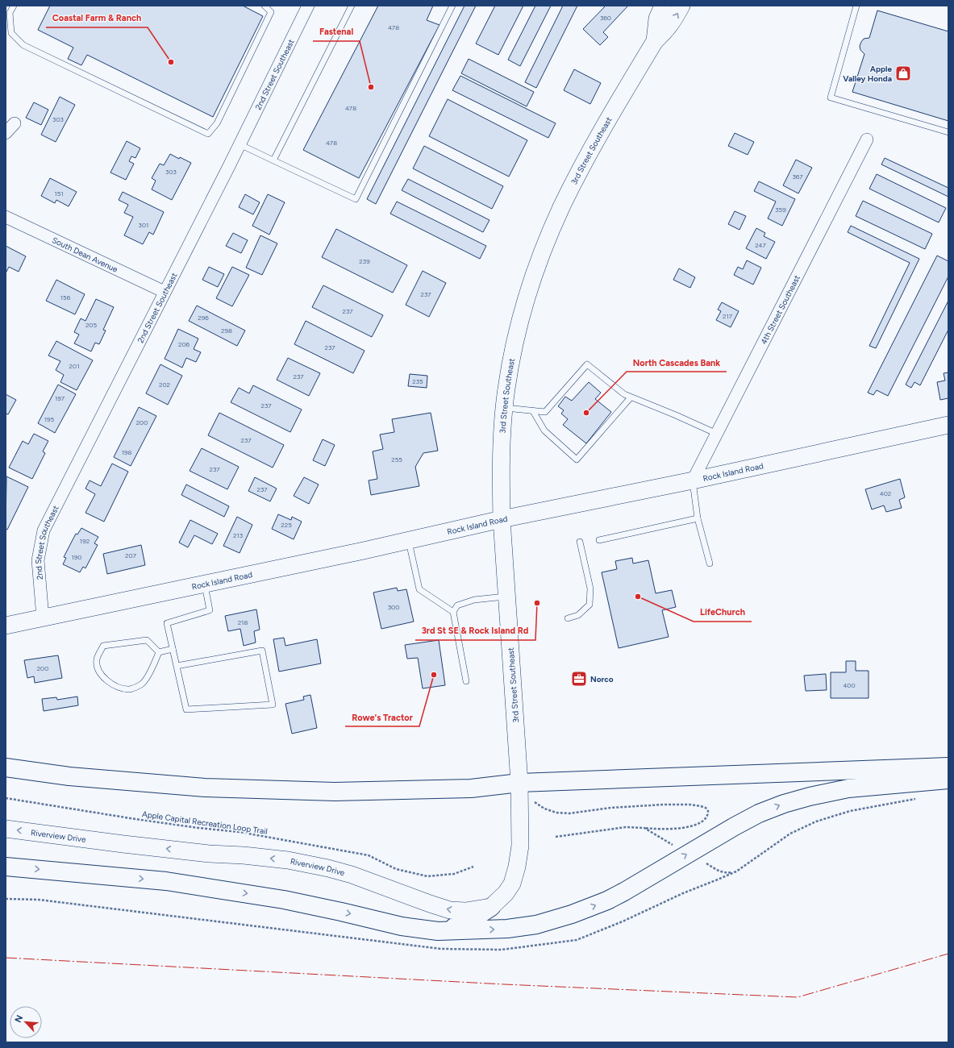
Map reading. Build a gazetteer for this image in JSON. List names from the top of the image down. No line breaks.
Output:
{"streets":{"main road":["3rd Street Southeast","Rock Island Road","Riverview Drive"],"street":["2nd Street Southeast","South Dean Avenue","4th Street Southeast"],"path":["Apple Capital Recreation Loop Trail"]},"crossings":[["2nd Street Southeast","South Dean Avenue"],["2nd Street Southeast","Rock Island Road"],["3rd Street Southeast","Rock Island Road"],["4th Street Southeast","Rock Island Road"]],"one_way":["Riverview Drive"],"places":{"other":["Coastal Farm & Ranch","Fastenal","North Cascades Bank","LifeChurch","3rd St SE & Rock Island Rd","Rowe's Tractor"],"shop":["Apple Valley Honda"],"office":["Norco"]},"house_numbers":["360","478","478","303","478","303","367","151","359","301","247","239","237","156","237","217","296","205","298","206","237","201","237","235","202","197","237","195","200","237","198","255","237","237","402","225","213","192","207","190","300","218","200","400"],"north":"top left"}
